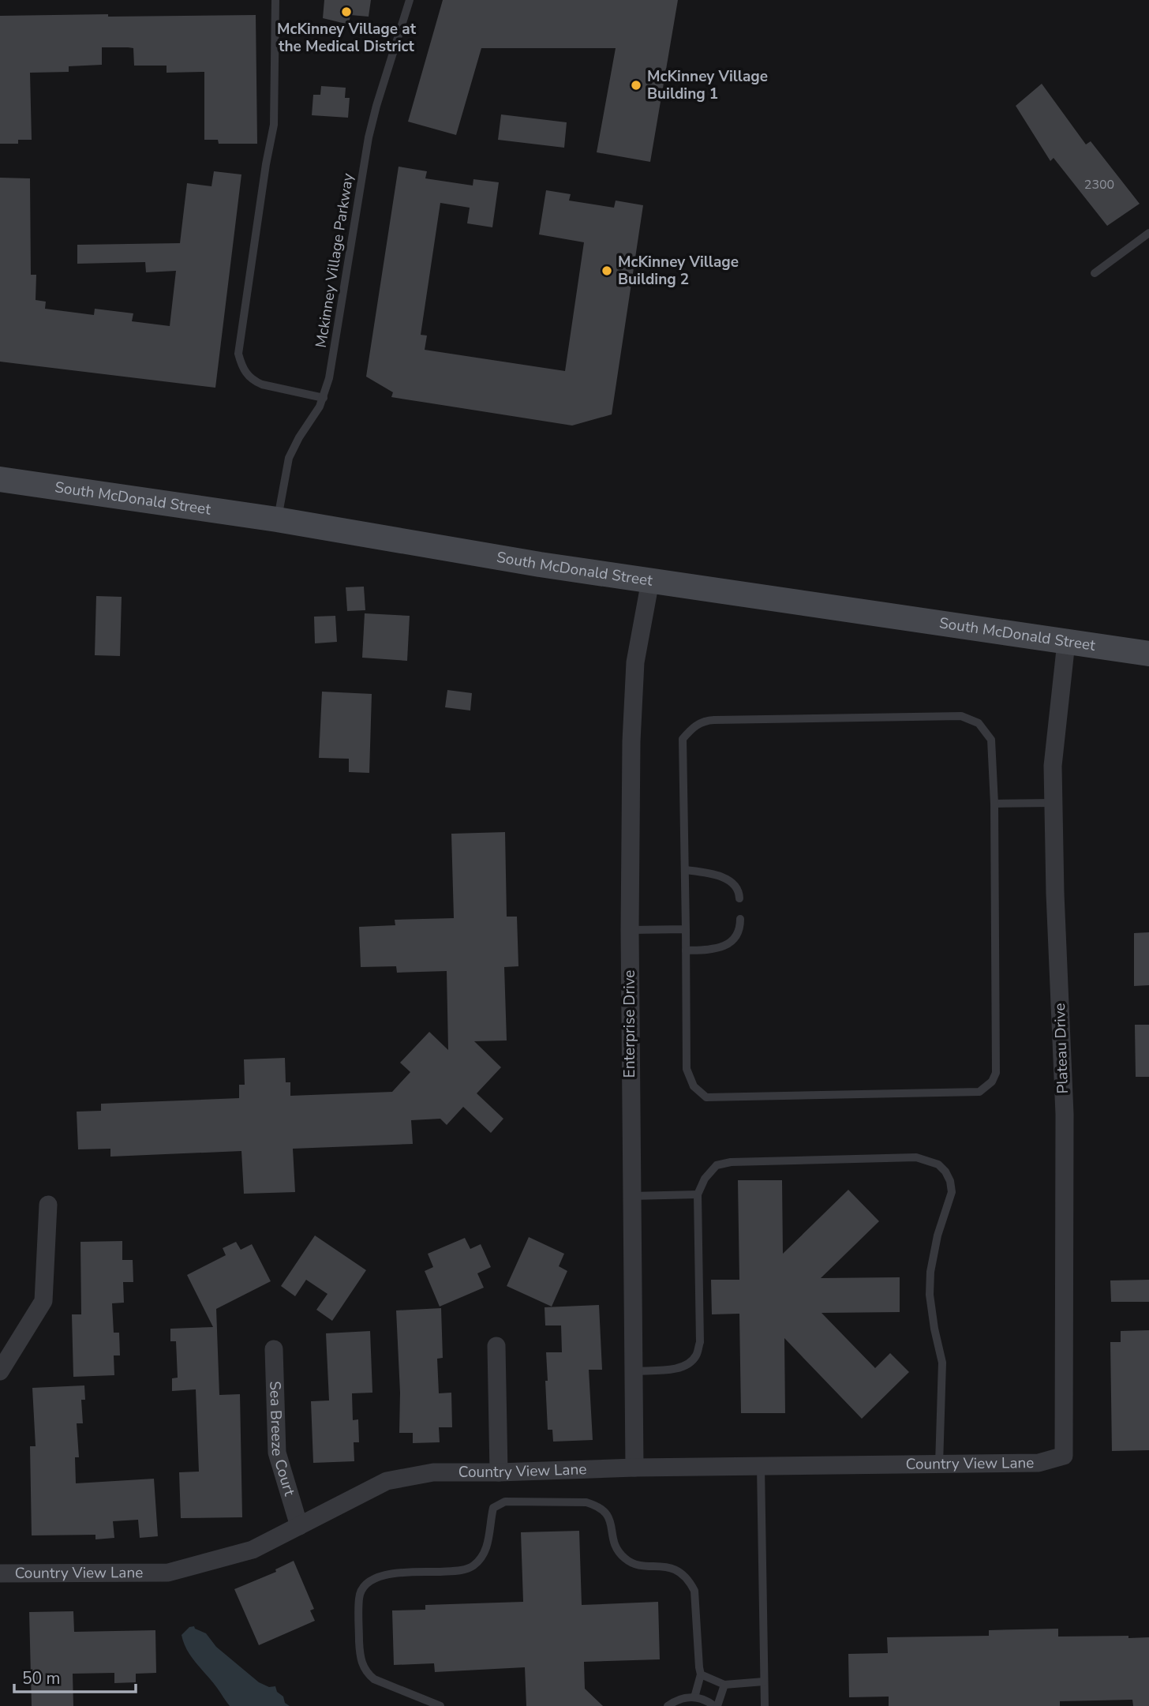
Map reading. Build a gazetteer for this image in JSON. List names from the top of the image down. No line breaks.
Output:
{"streets":{"main road":["South McDonald Street"],"street":["Enterprise Drive","Plateau Drive","Sea Breeze Court","Country View Lane"],"lane":["Mckinney Village Parkway"]},"crossings":[["Mckinney Village Parkway","South McDonald Street"],["South McDonald Street","Enterprise Drive"],["South McDonald Street","Plateau Drive"],["Enterprise Drive","Country View Lane"],["Plateau Drive","Country View Lane"],["Sea Breeze Court","Country View Lane"]],"places":["McKinney Village at the Medical District","McKinney Village Building 1","McKinney Village Building 2"],"house_numbers":["2300"],"scale_bar":"50 m"}
